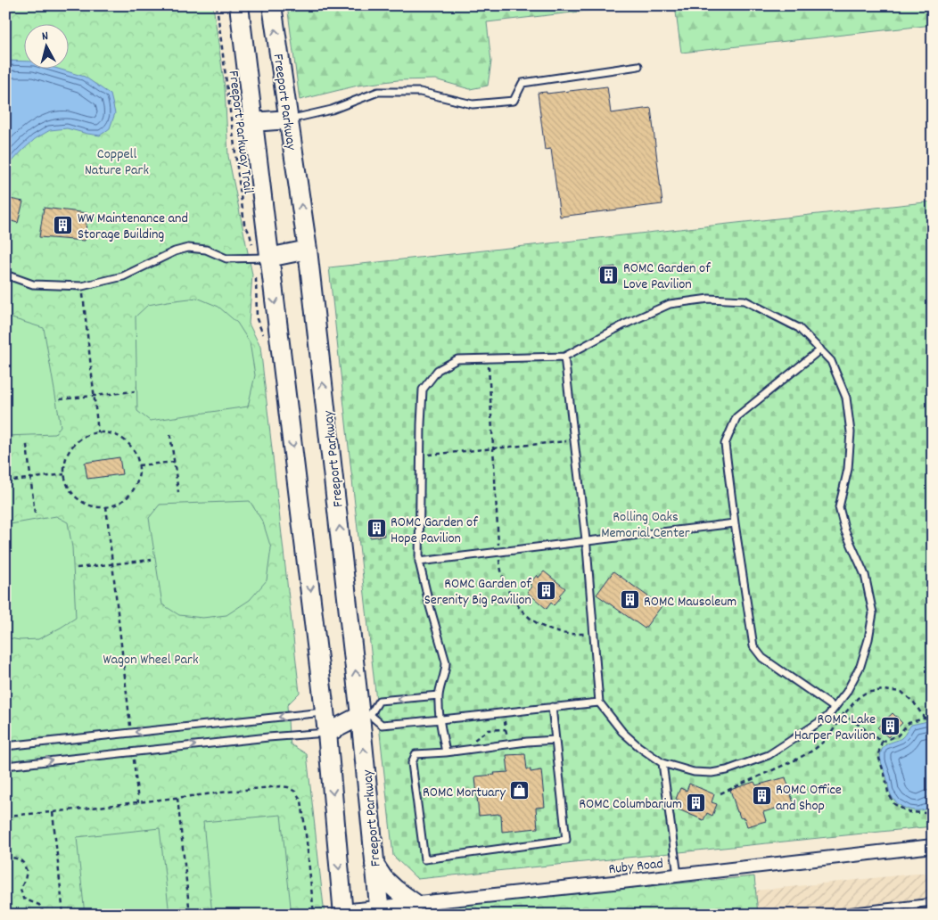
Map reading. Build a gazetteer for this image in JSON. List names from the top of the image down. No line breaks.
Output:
{"streets":{"main road":["Freeport Parkway"],"street":["Ruby Road"],"path":["Freeport Parkway Trail"]},"crossings":[["Freeport Parkway","Ruby Road"]],"parks":["Coppell Nature Park","Rolling Oaks Memorial Center","Wagon Wheel Park"],"places":{"building":["WW Maintenance and Storage Building","ROMC Garden of Love Pavilion","ROMC Garden of Hope Pavilion","ROMC Garden of Serenity Big Pavilion","ROMC Mausoleum","ROMC Lake Harper Pavilion","ROMC Office and Shop","ROMC Columbarium"],"shop":["ROMC Mortuary"]},"north":"top"}
